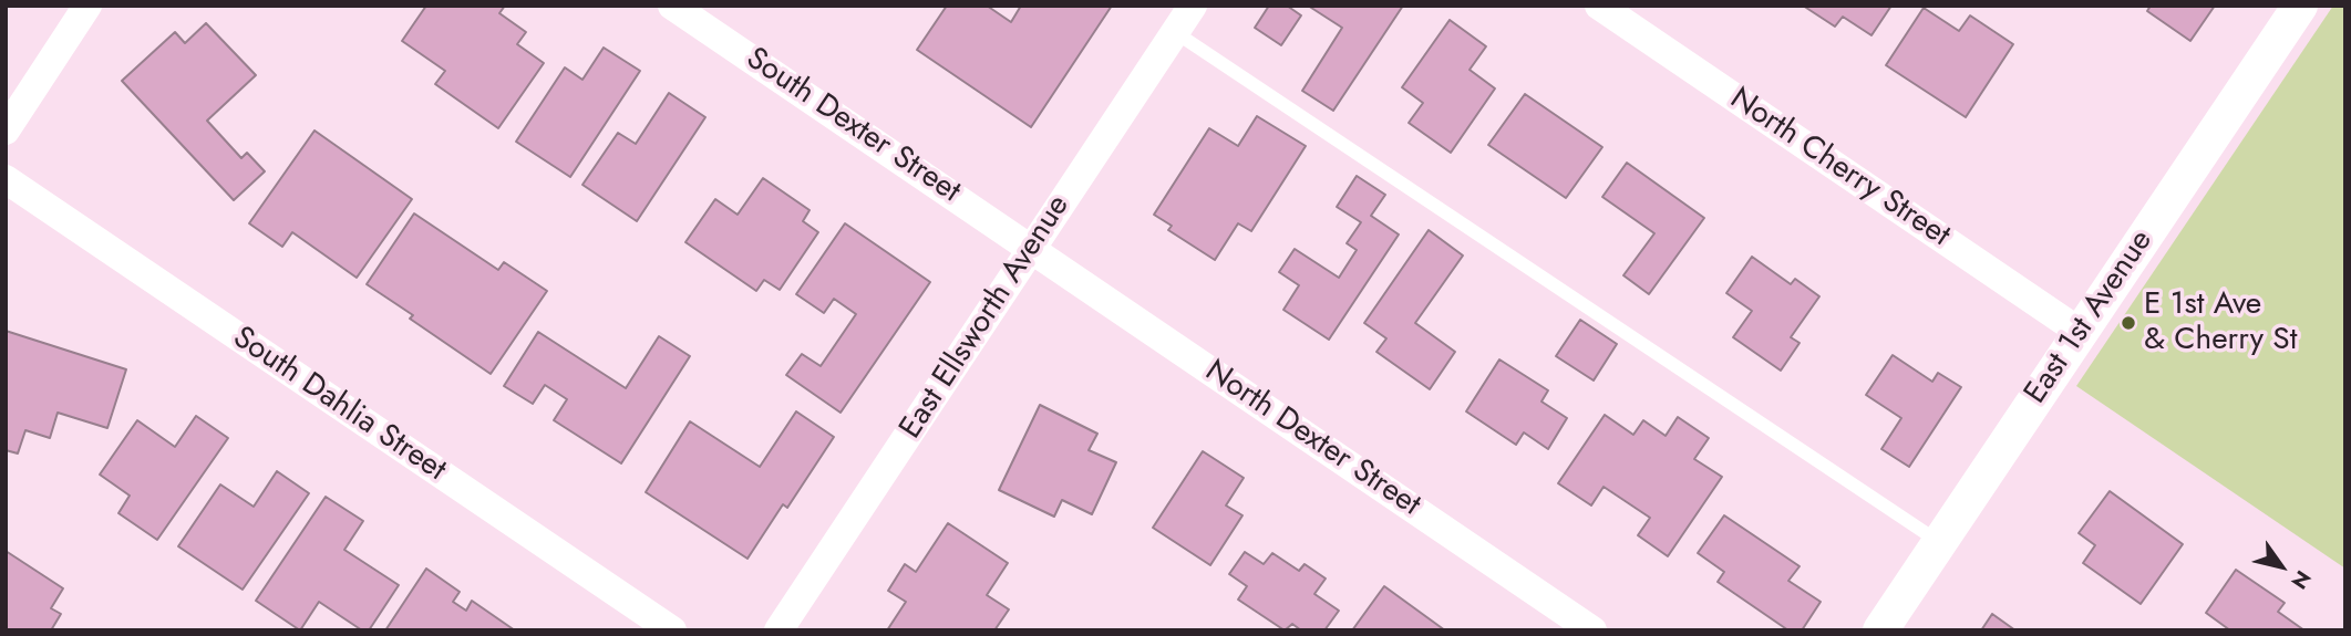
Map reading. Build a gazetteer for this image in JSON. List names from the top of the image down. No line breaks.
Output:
{"streets":{"street":["South Dexter Street","North Cherry Street","East Ellsworth Avenue","East 1st Avenue","South Dahlia Street","North Dexter Street"]},"crossings":[["South Dexter Street","East Ellsworth Avenue"],["South Dexter Street","North Dexter Street"],["North Cherry Street","East 1st Avenue"],["East Ellsworth Avenue","North Dexter Street"]],"places":["E 1st Ave & Cherry St"],"north":"bottom right"}
